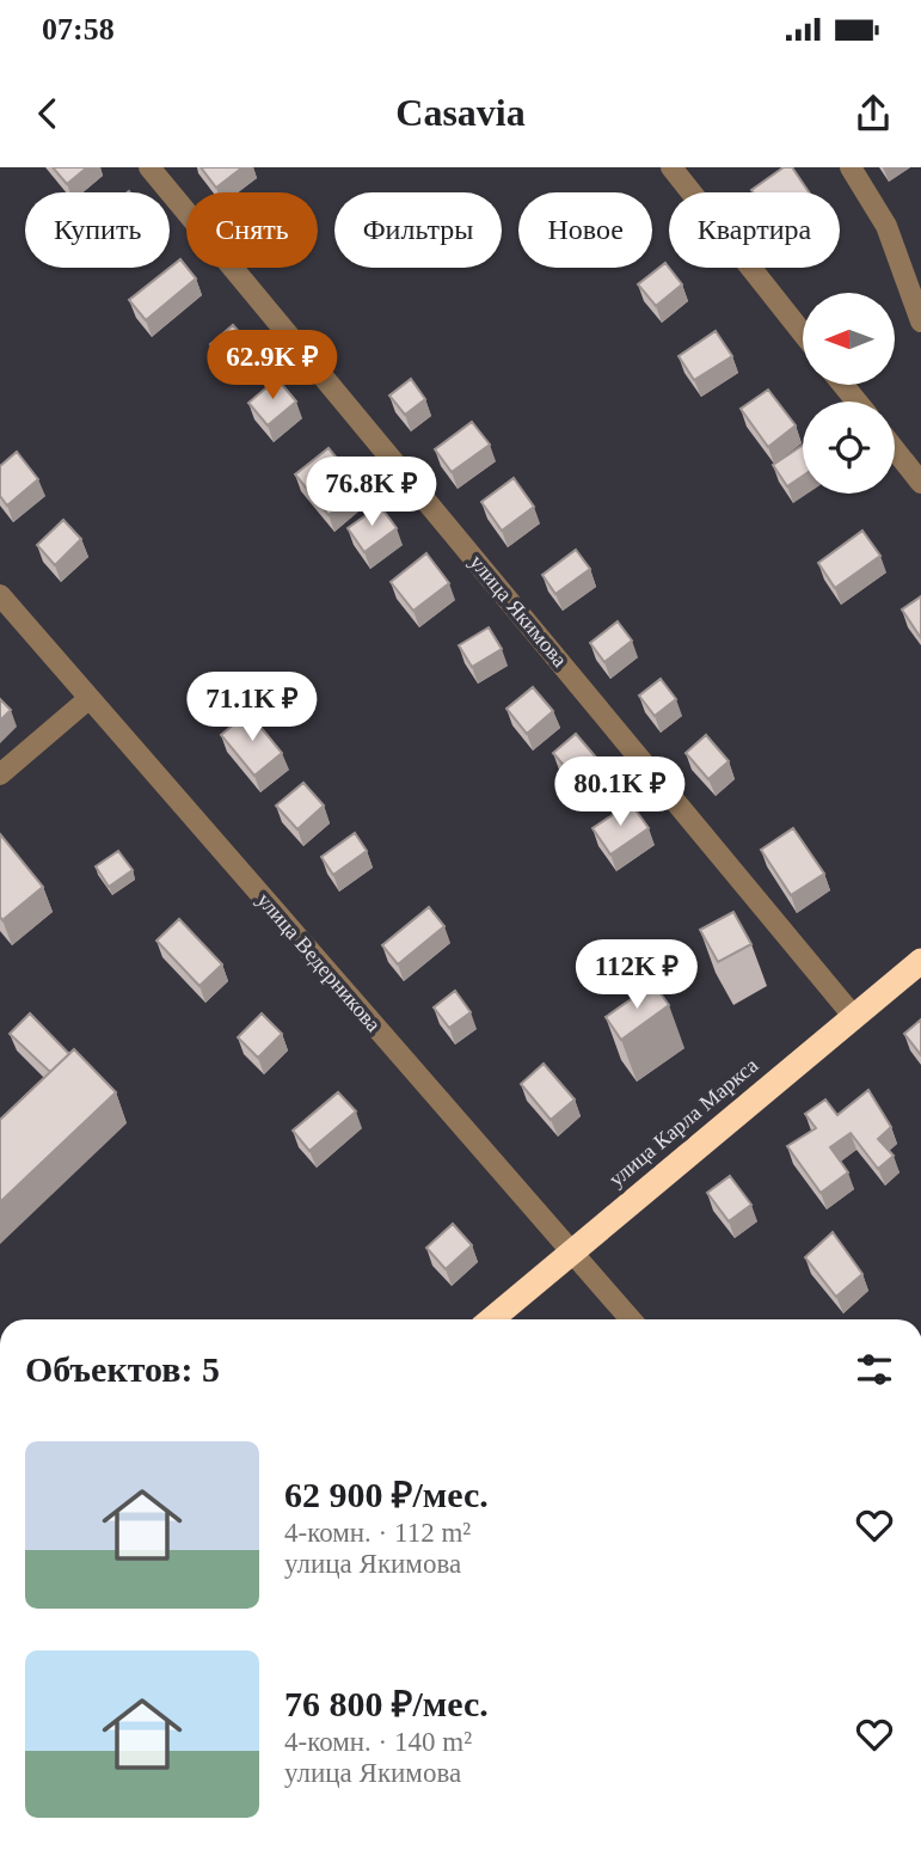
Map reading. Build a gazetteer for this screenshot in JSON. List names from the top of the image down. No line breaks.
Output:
{"streets":{"highway":["улица Карла Маркса"],"street":["улица Якимова","улица Ведерникова"]},"crossings":[["улица Якимова","улица Карла Маркса"],["улица Ведерникова","улица Карла Маркса"]],"north":"left","page":{"status":"07:58","header":"Casavia","chip":["Купить","Снять","Фильтры","Новое","Квартира"],"price":["62.9K ₽","76.8K ₽","71.1K ₽","80.1K ₽","112K ₽"],"heading":"Объектов: 5","list":[{"name":"62 900 ₽/мес.","note":"4-комн. · 112 m² · улица Якимова"},{"name":"76 800 ₽/мес.","note":"4-комн. · 140 m² · улица Якимова"}]}}
